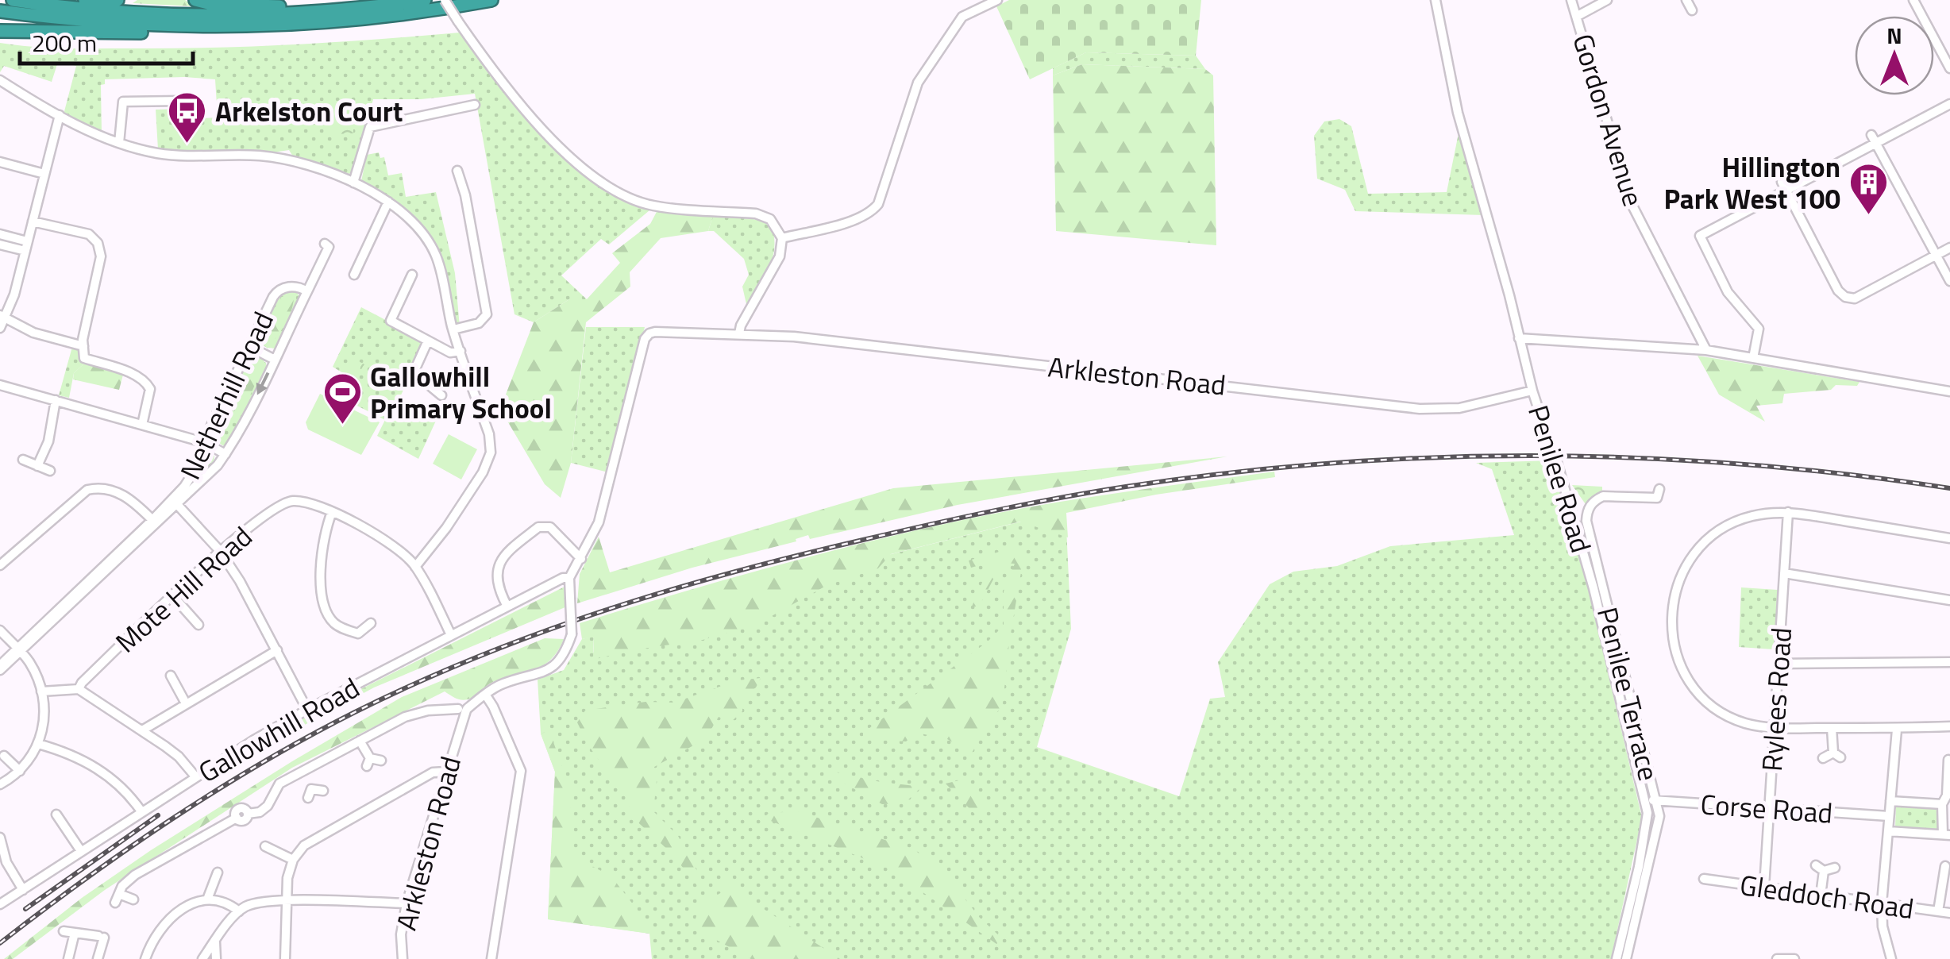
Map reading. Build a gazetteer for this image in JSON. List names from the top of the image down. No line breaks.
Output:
{"streets":{"street":["Gordon Avenue","Arkleston Road","Netherhill Road","Penilee Road","Mote Hill Road","Penilee Terrace","Rylees Road","Gallowhill Road","Corse Road","Gleddoch Road"]},"crossings":[["Arkleston Road","Penilee Road"],["Arkleston Road","Gallowhill Road"],["Penilee Road","Corse Road"],["Penilee Terrace","Corse Road"],["Rylees Road","Corse Road"],["Rylees Road","Gleddoch Road"]],"places":{"bus stop":["Arkelston Court"],"building":["Hillington Park West 100"],"sports":["Gallowhill Primary School"]},"scale_bar":"200 m","north":"top"}
